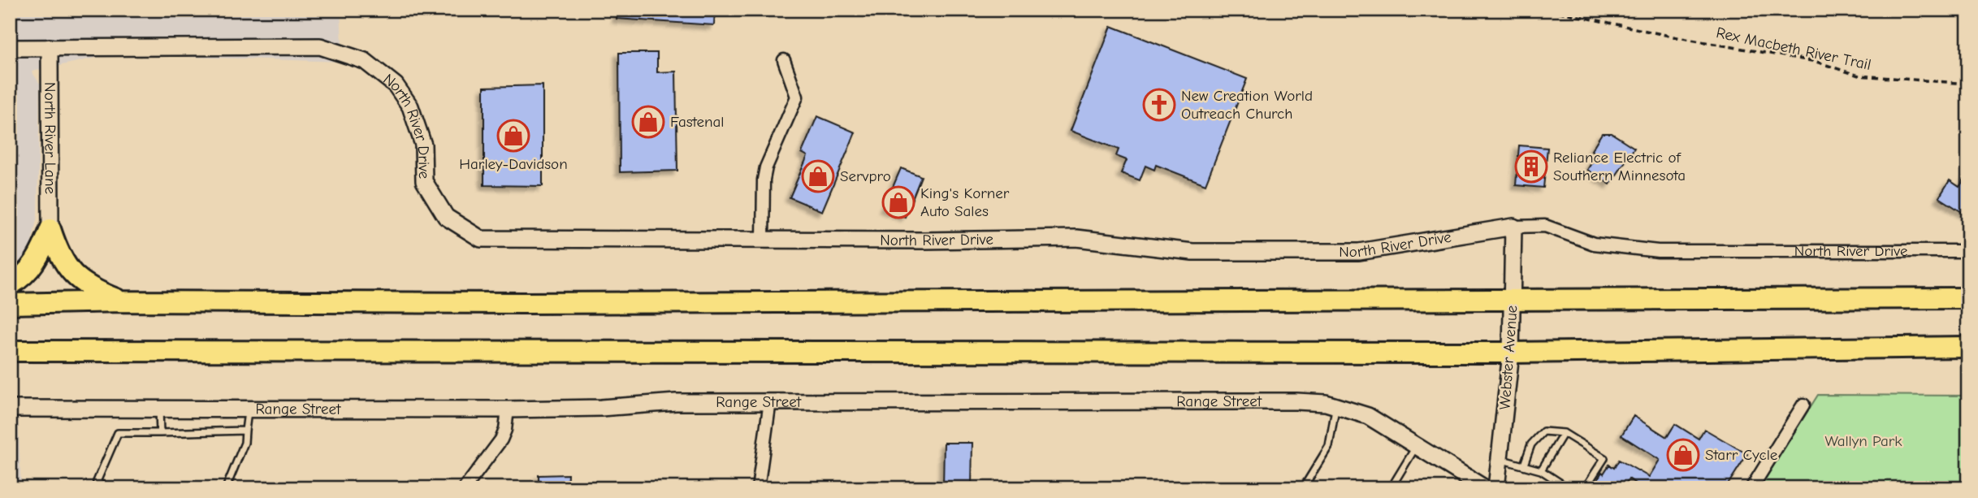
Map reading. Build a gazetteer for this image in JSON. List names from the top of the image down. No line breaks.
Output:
{"streets":{"street":["North River Drive","North River Lane","Webster Avenue","Range Street"],"path":["Rex Macbeth River Trail"]},"crossings":[["North River Drive","North River Lane"],["North River Drive","Webster Avenue"]],"parks":["Wallyn Park"],"places":{"church":["New Creation World Outreach Church"],"shop":["Fastenal","Harley-Davidson","Servpro","King's Korner Auto Sales","Starr Cycle"],"building":["Reliance Electric of Southern Minnesota"]}}
